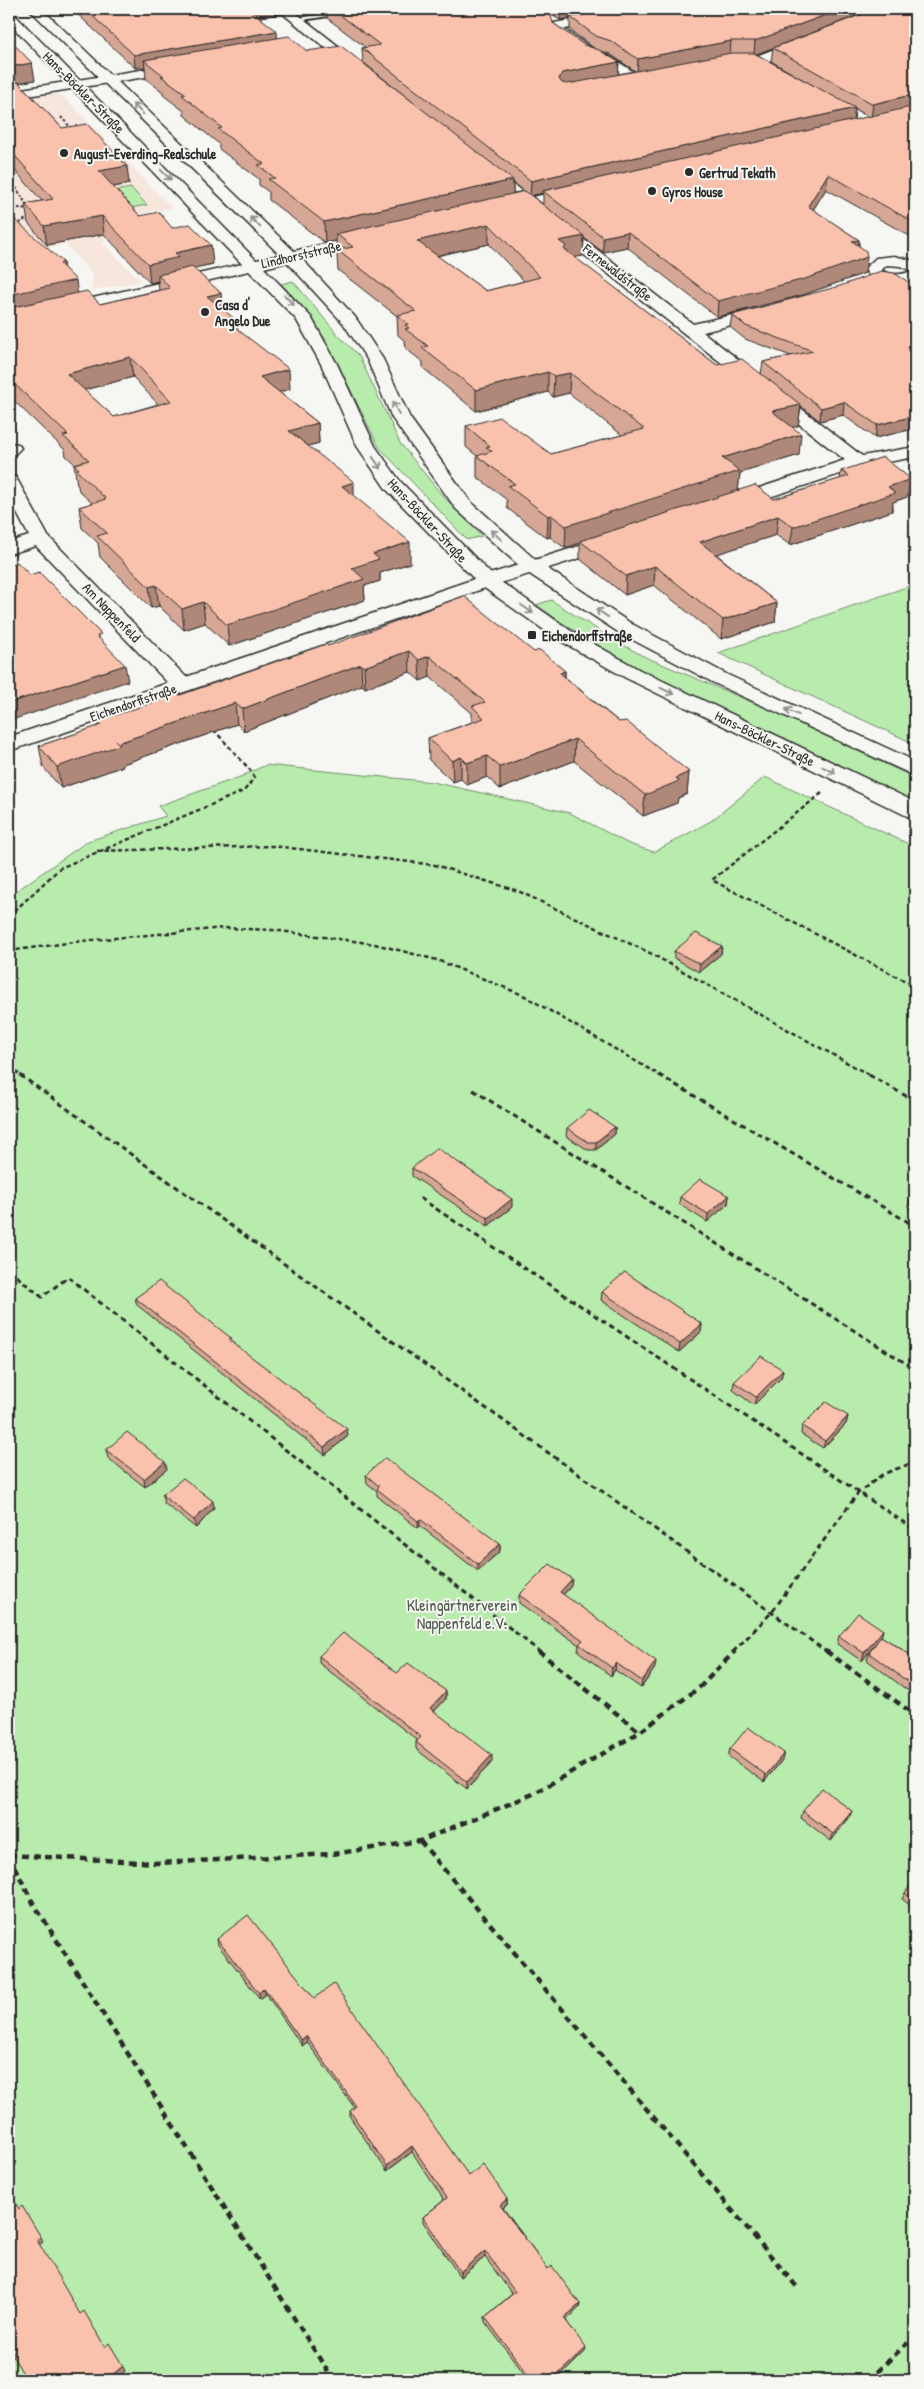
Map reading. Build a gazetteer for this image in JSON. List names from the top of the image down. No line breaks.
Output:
{"streets":{"street":["Hans-Böckler-Straße","Lindhorststraße","Fernewaldstraße","Am Nappenfeld","Eichendorffstraße"]},"crossings":[["Hans-Böckler-Straße","Lindhorststraße"],["Hans-Böckler-Straße","Eichendorffstraße"],["Am Nappenfeld","Eichendorffstraße"]],"parks":["Kleingärtnerverein Nappenfeld e.V."],"places":{"other":["August-Everding-Realschule","Gertrud Tekath","Gyros House","Casa d' Angelo Due"],"transit":["Eichendorffstraße"]}}
